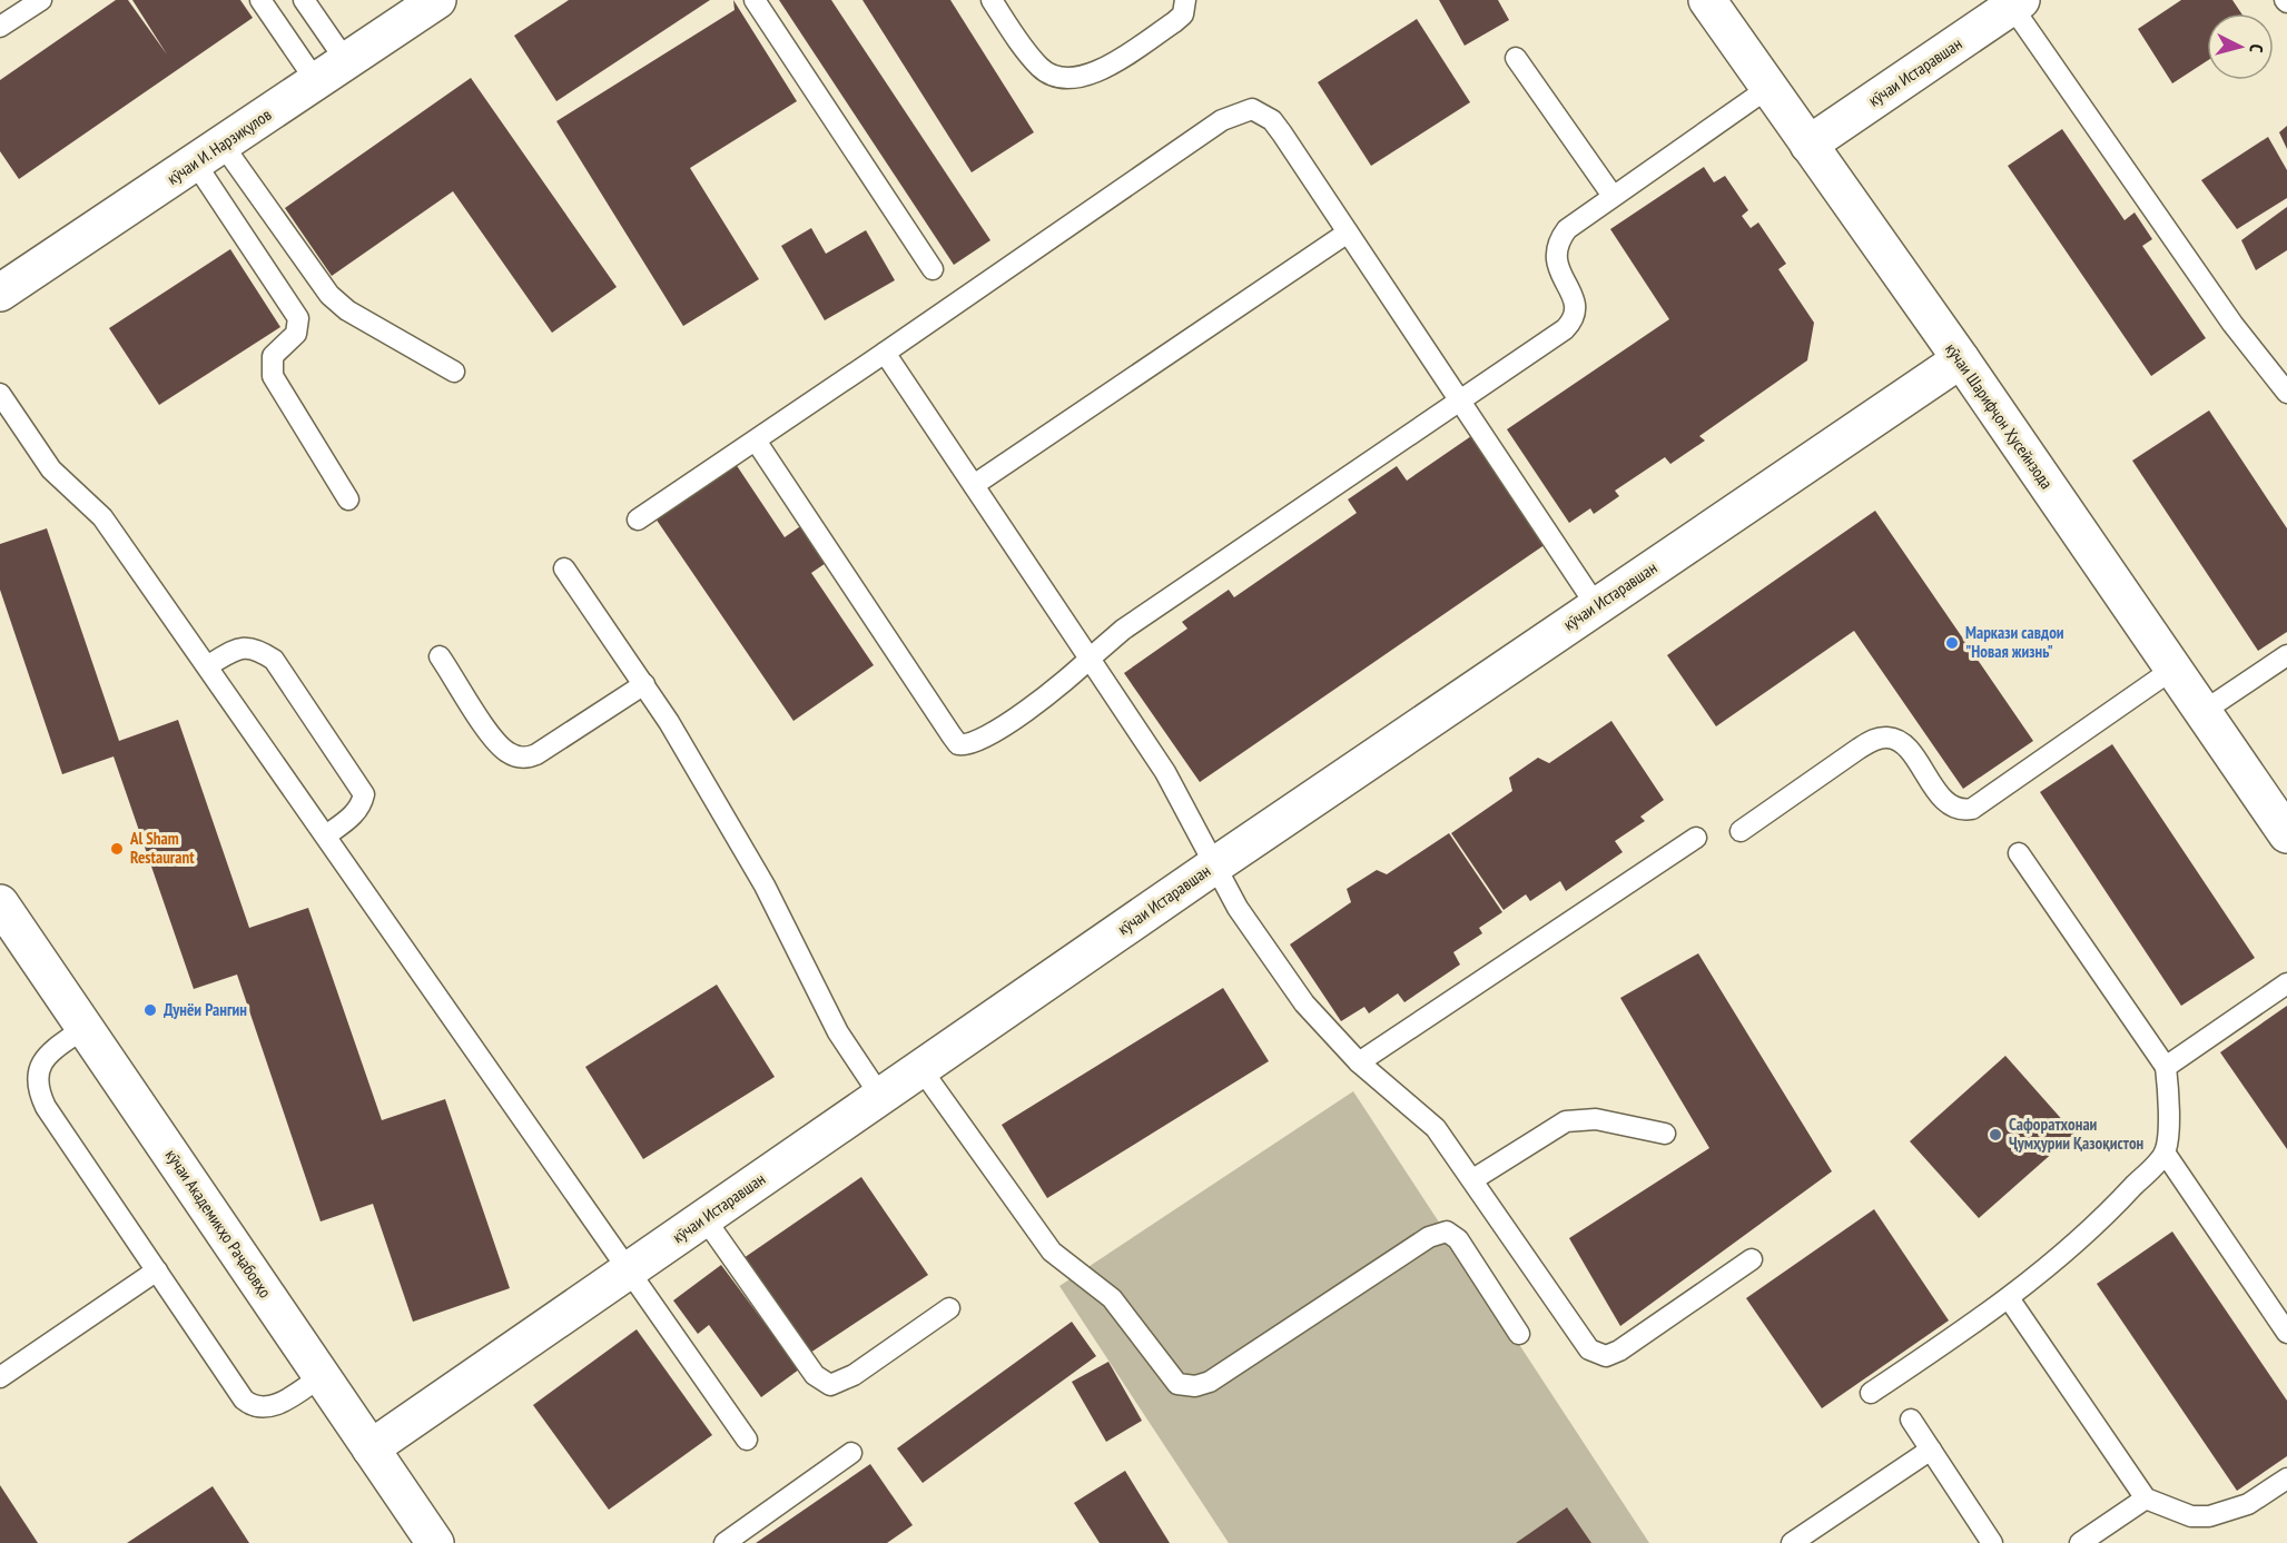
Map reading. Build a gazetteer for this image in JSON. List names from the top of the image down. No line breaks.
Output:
{"streets":{"street":["кӯчаи Истаравшан","кӯчаи И. Нарзиқулов","кӯчаи Шарифҷон Ҳусейнзода","кӯчаи Академикҳо Раҷабовҳо"]},"crossings":[["кӯчаи Истаравшан","кӯчаи Шарифҷон Ҳусейнзода"],["кӯчаи Истаравшан","кӯчаи Академикҳо Раҷабовҳо"]],"places":["Маркази савдои \"Новая жизнь\"","Al Sham Restaurant","Дунёи Рангин","Сафоратхонаи Ҷумҳурии Қазоқистон"],"north":"right"}
